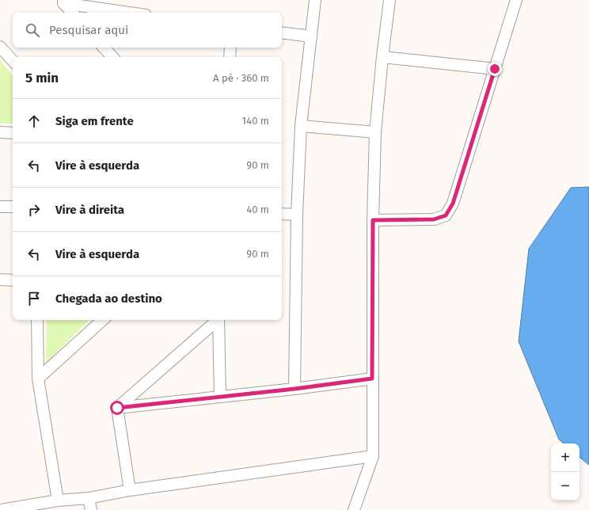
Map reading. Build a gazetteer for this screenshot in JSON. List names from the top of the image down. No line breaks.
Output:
{"page":{"search":"Pesquisar aqui","heading":["5 min","A pé · 360 m"],"list":[["Siga em frente","140 m"],["Vire à esquerda","90 m"],["Vire à direita","40 m"],["Vire à esquerda","90 m"],"Chegada ao destino"],"map_buttons":["+","−"]}}
